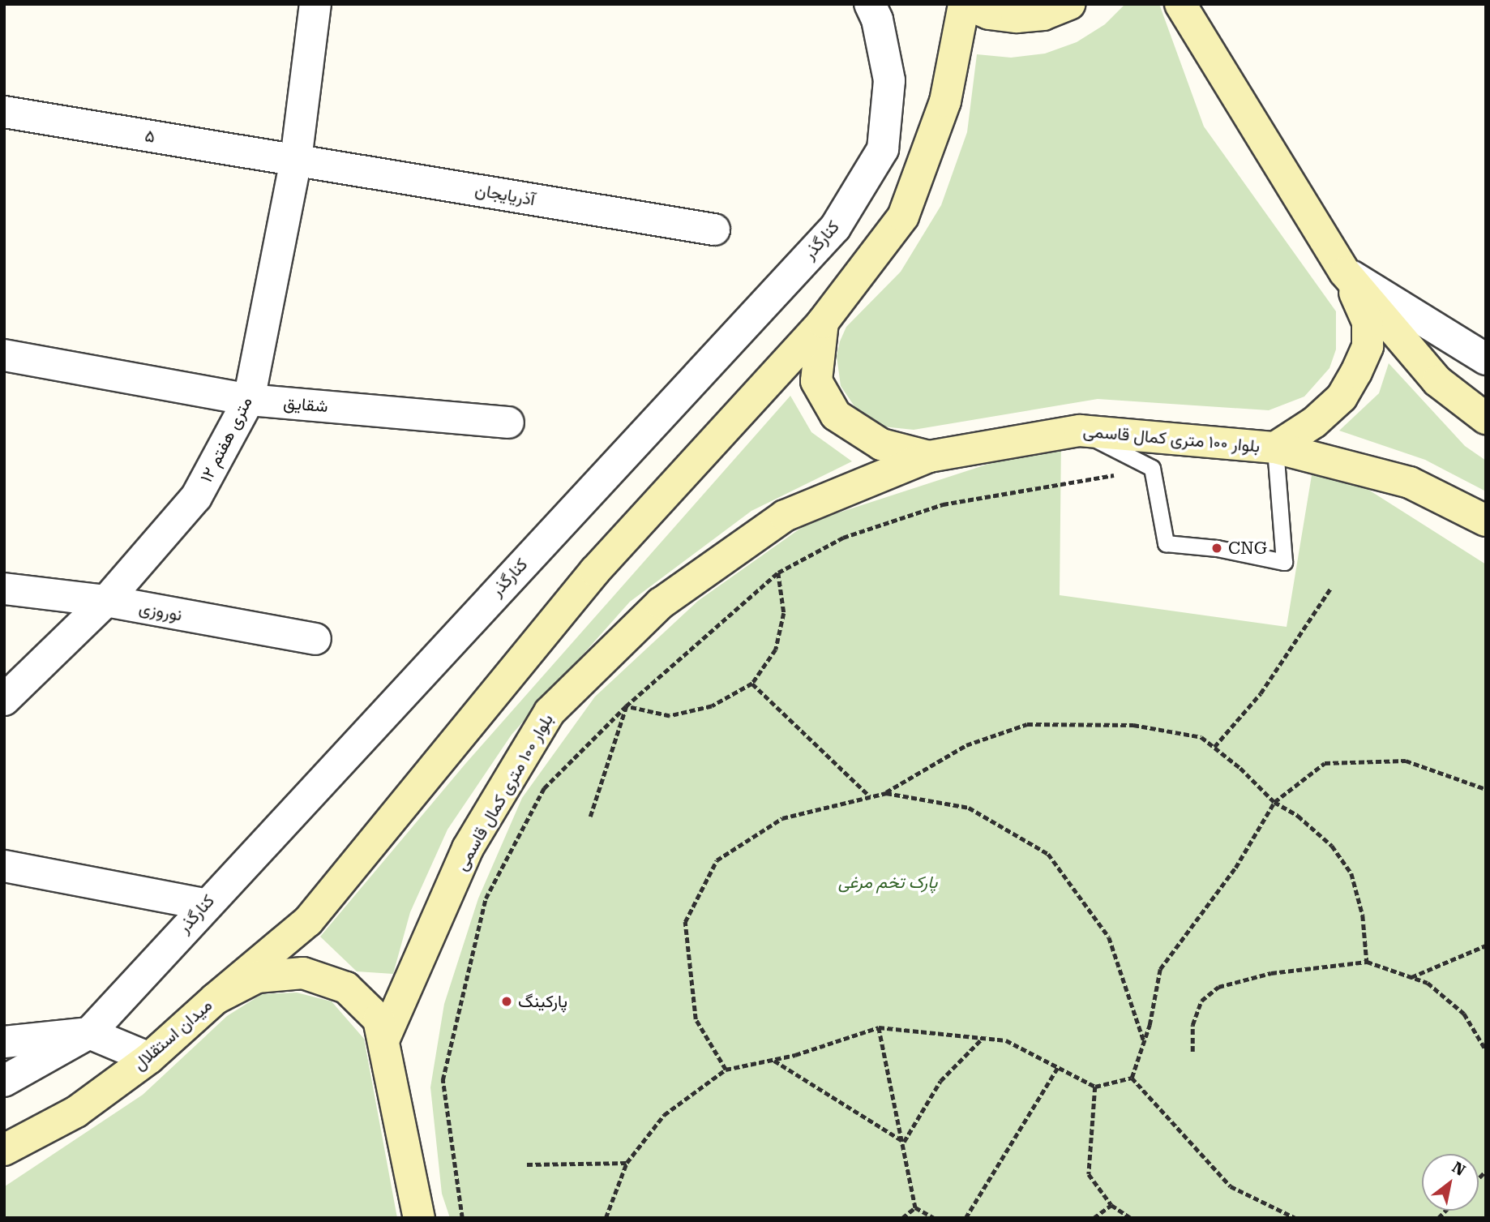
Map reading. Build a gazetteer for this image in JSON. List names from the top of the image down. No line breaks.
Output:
{"streets":{"main road":["بلوار ۱۰۰ متری کمال قاسمی","میدان استقلال"],"street":["۵","آذریایجان","کنارگذر","شقایق","۱۲ متری هفتم","نوروزی"]},"crossings":[["۵","آذریایجان"],["۵","۱۲ متری هفتم"],["آذریایجان","۱۲ متری هفتم"],["شقایق","۱۲ متری هفتم"],["بلوار ۱۰۰ متری کمال قاسمی","میدان استقلال"],["۱۲ متری هفتم","نوروزی"]],"parks":["پارک تخم مرغی"],"places":["CNG","پارکینگ"],"north":"top right"}
